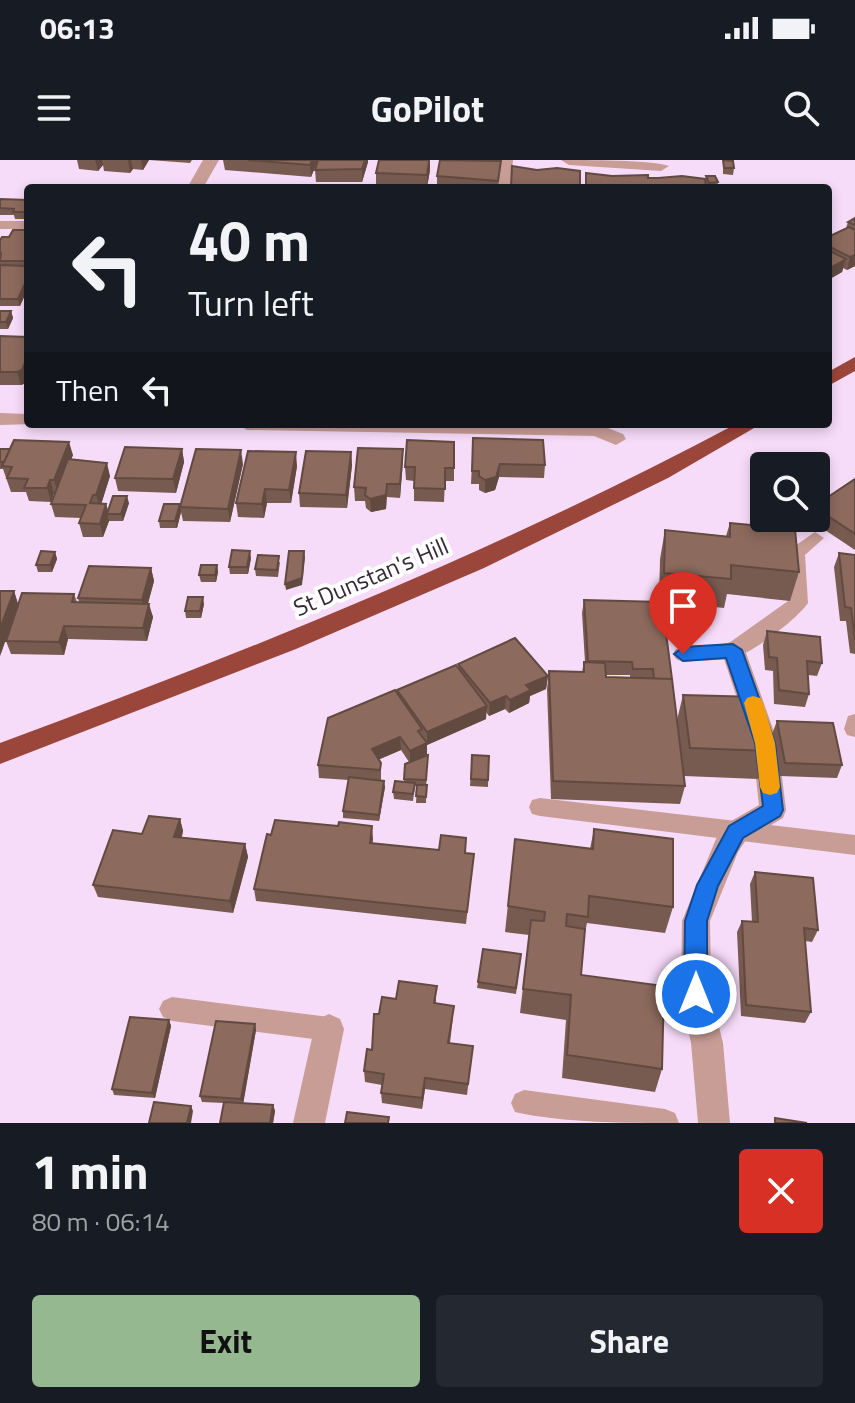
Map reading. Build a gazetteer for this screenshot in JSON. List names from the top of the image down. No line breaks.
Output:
{"streets":{"highway":["St Dunstan's Hill"]},"page":{"status":"06:13","header":"GoPilot","turn":["40 m","Turn left"],"then":"Then","heading":["1 min","80 m · 06:14"],"buttons":["Exit","Share"]}}
